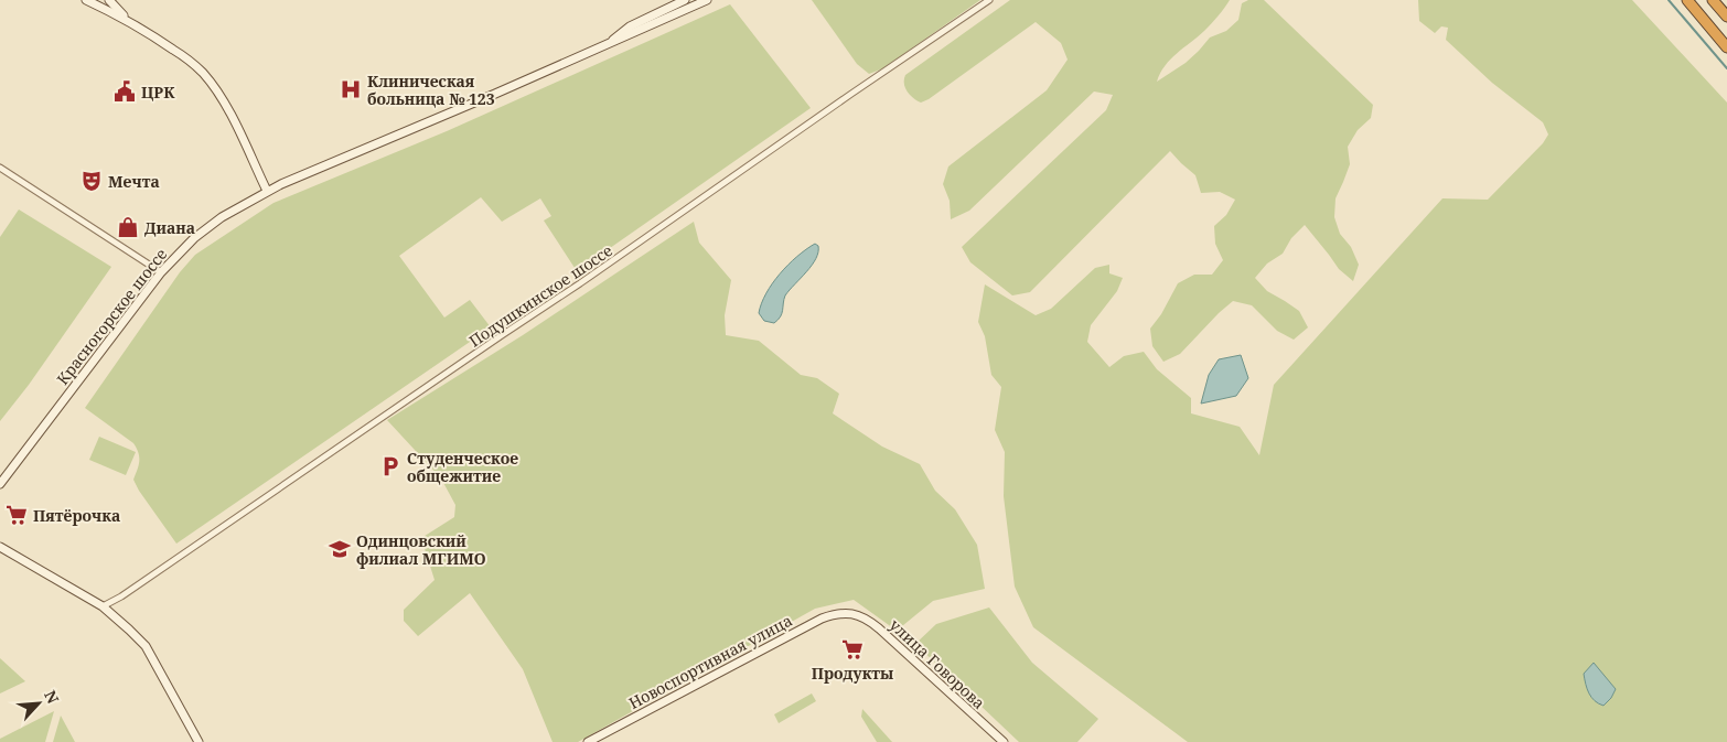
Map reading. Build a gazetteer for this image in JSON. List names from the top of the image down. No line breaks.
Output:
{"streets":{"main road":["Красногорское шоссе","Новоспортивная улица","улица Говорова"],"street":["Подушкинское шоссе"]},"crossings":[["Новоспортивная улица","улица Говорова"]],"places":{"hospital":["Клиническая больница № 123"],"public building":["ЦРК"],"theatre":["Мечта"],"shop":["Диана"],"parking":["Студенческое общежитие"],"supermarket":["Пятёрочка","Продукты"],"school or university":["Одинцовский филиал МГИМО"]},"north":"top right"}
